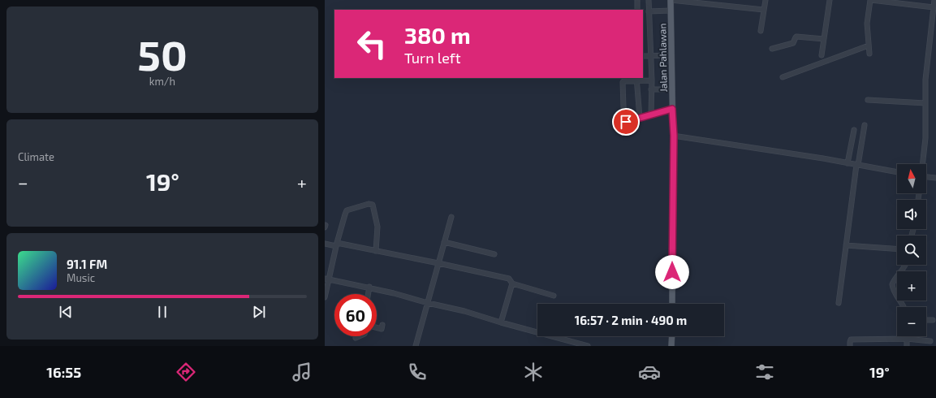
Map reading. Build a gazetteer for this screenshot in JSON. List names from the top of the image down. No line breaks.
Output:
{"streets":{"main road":["Jalan Pahlawan"]},"north":"top","page":{"tile":[["50","km/h"],"Climate"],"turn":["380 m","Turn left"],"map_buttons":["+","−"],"heat":["−","19°","+"],"song":["91.1 FM","Music"],"limit":"60","trip":"16:57 · 2 min · 490 m","tabs":["16:55","19°"]}}
